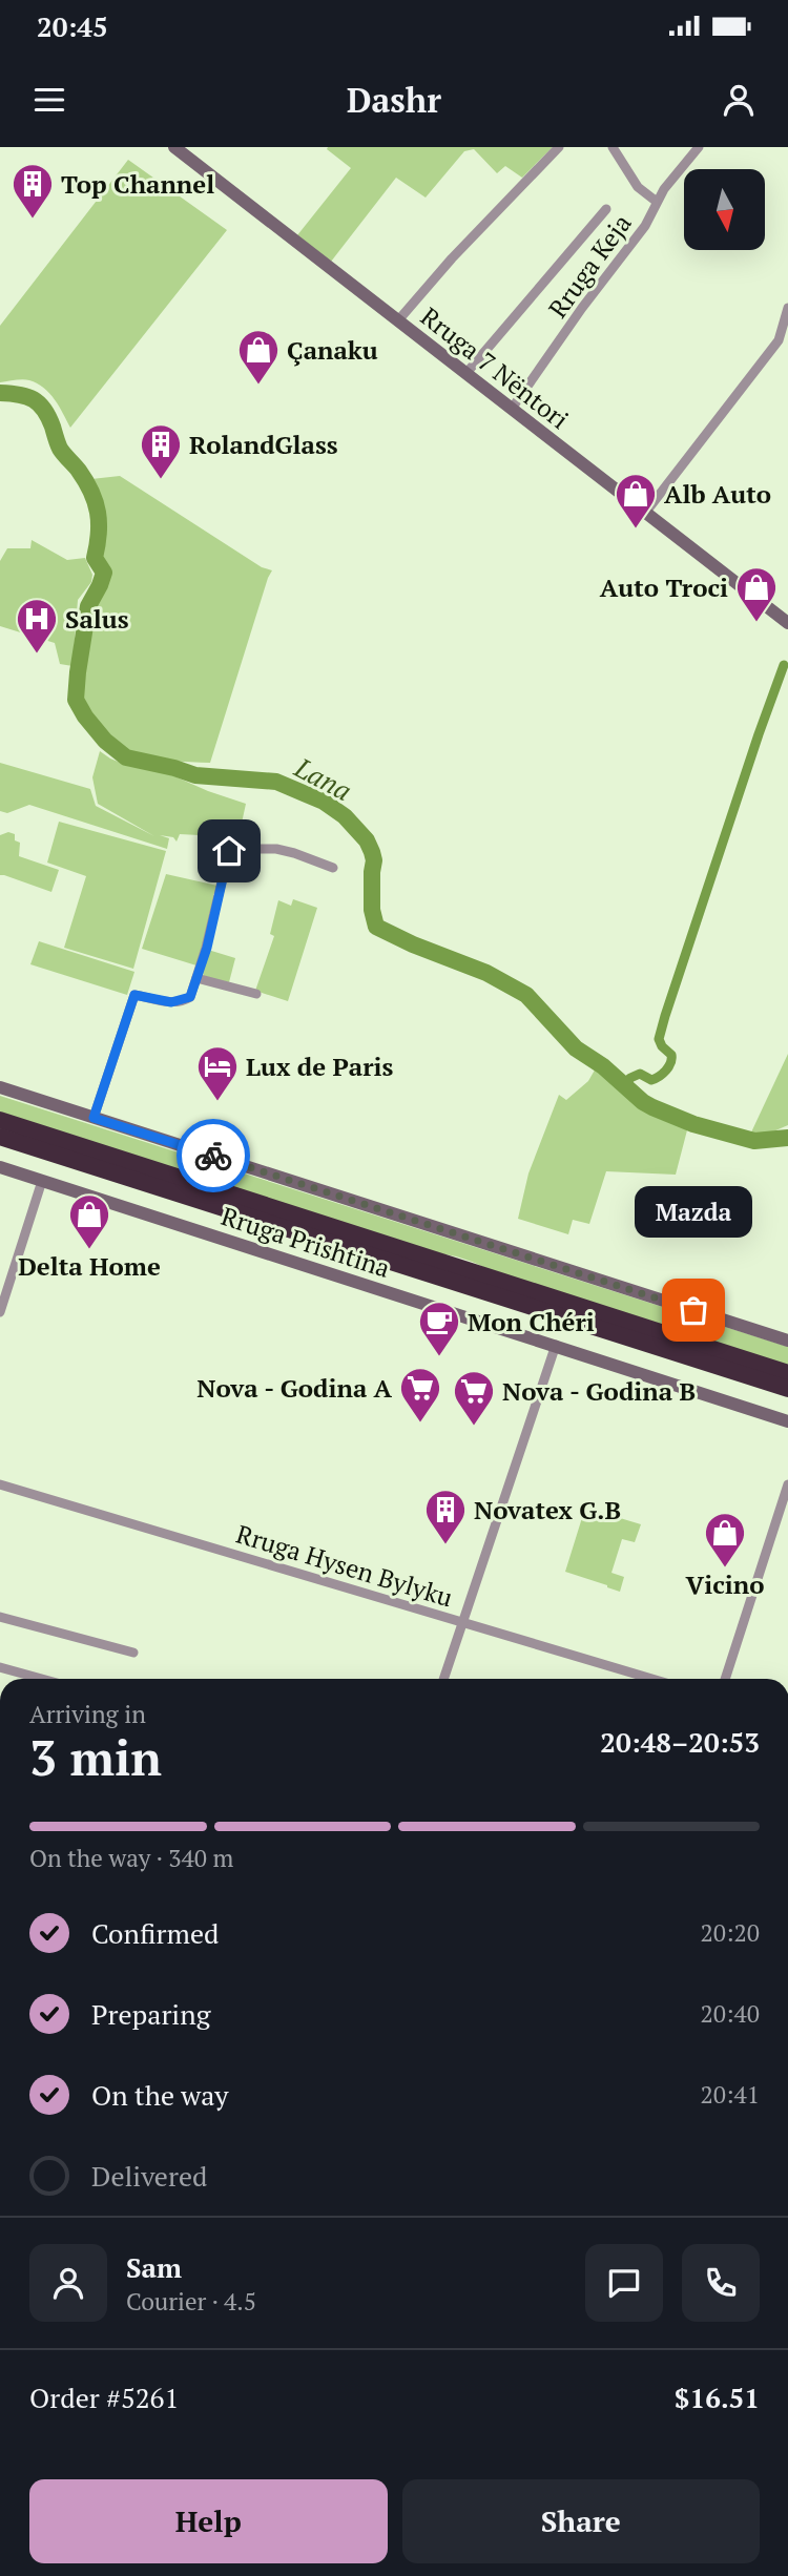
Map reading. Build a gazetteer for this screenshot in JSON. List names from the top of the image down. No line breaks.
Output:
{"streets":{"main road":["Rruga 7 Nëntori","Rruga Prishtina"],"street":["Rruga Keja","Rruga Hysen Bylyku"]},"crossings":[["Rruga Keja","Rruga 7 Nëntori"]],"water":["Lana"],"places":{"building":["Top Channel","RolandGlass","Novatex G.B"],"shop":["Çanaku","Alb Auto","Auto Troci","Delta Home","Vicino"],"hospital":["Salus"],"hotel":["Lux de Paris"],"other":["Mazda"],"cafe":["Mon Chéri"],"supermarket":["Nova - Godina A","Nova - Godina B"]},"north":"bottom","page":{"status":"20:45","header":"Dashr","bubble":"Mazda","heading":["3 min","Arriving in","20:48–20:53"],"panel":["Sam","Courier · 4.5","Order #5261","$16.51"],"bar":"On the way · 340 m","list":[["Confirmed","20:20"],["Preparing","20:40"],["On the way","20:41"],"Delivered"],"buttons":["Help","Share"]}}
